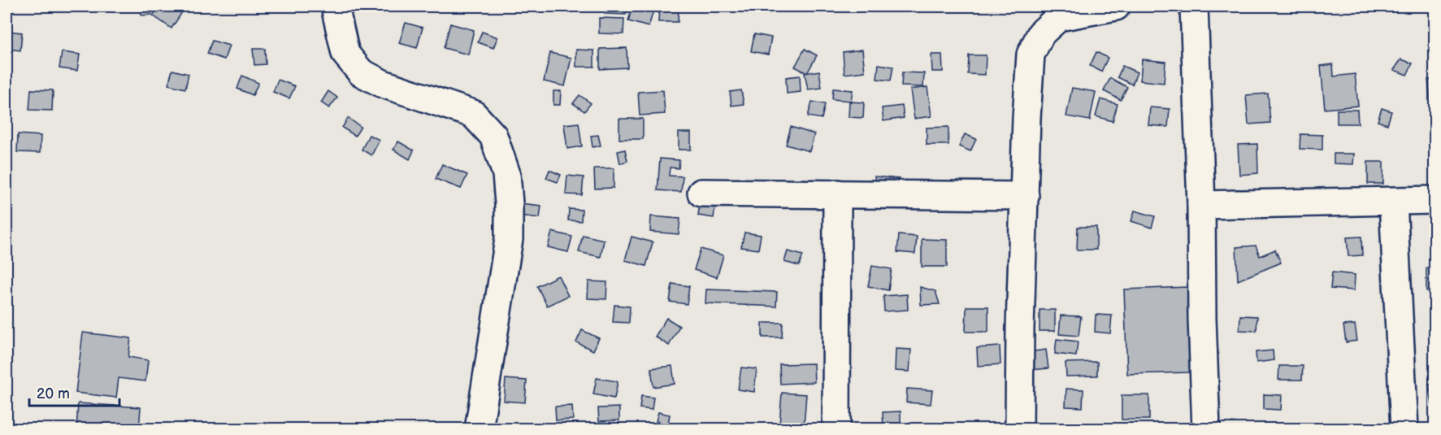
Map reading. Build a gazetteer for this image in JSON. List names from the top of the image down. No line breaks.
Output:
{"scale_bar":"20 m"}
